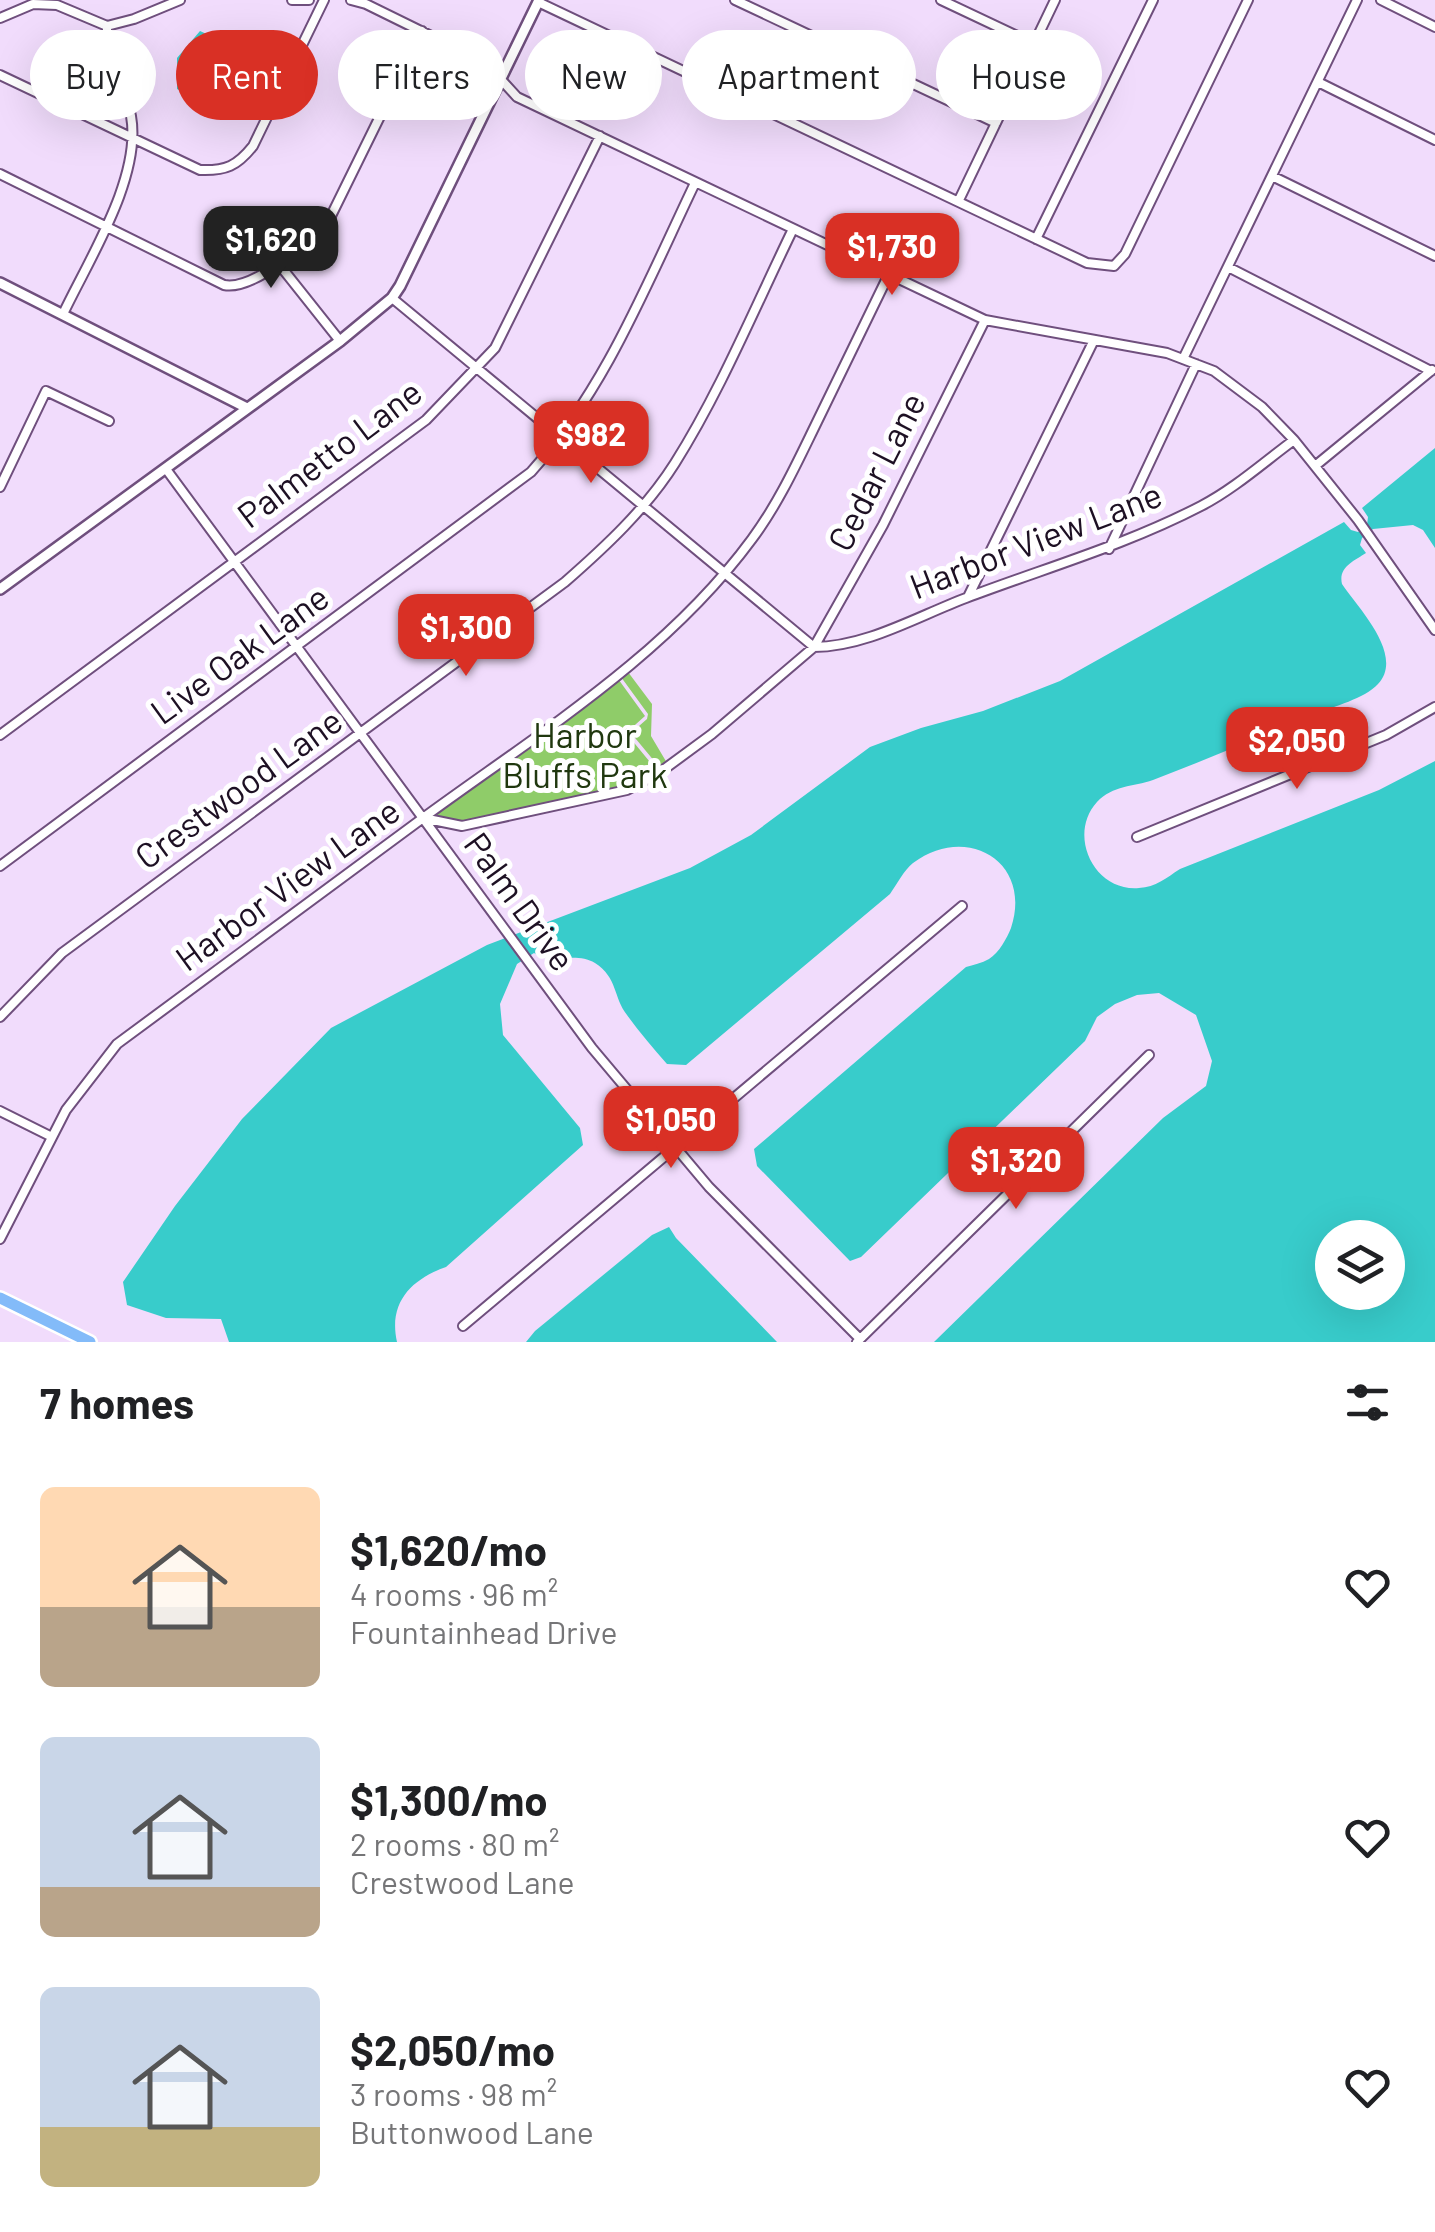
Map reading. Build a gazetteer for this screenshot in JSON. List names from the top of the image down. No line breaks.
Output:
{"streets":{"street":["Palmetto Lane","Cedar Lane","Harbor View Lane","Live Oak Lane","Crestwood Lane","Palm Drive"]},"crossings":[["Palmetto Lane","Palm Drive"],["Cedar Lane","Harbor View Lane"],["Harbor View Lane","Palm Drive"],["Live Oak Lane","Palm Drive"],["Crestwood Lane","Palm Drive"]],"parks":["Harbor Bluffs Park"],"page":{"chip":["Buy","Rent","Filters","New","Apartment","House"],"price":["$1,620","$1,730","$982","$1,300","$2,050","$1,050","$1,320"],"heading":"7 homes","list":[{"name":"$1,620/mo","note":"4 rooms · 96 m² · Fountainhead Drive"},{"name":"$1,300/mo","note":"2 rooms · 80 m² · Crestwood Lane"},{"name":"$2,050/mo","note":"3 rooms · 98 m² · Buttonwood Lane"}]}}
